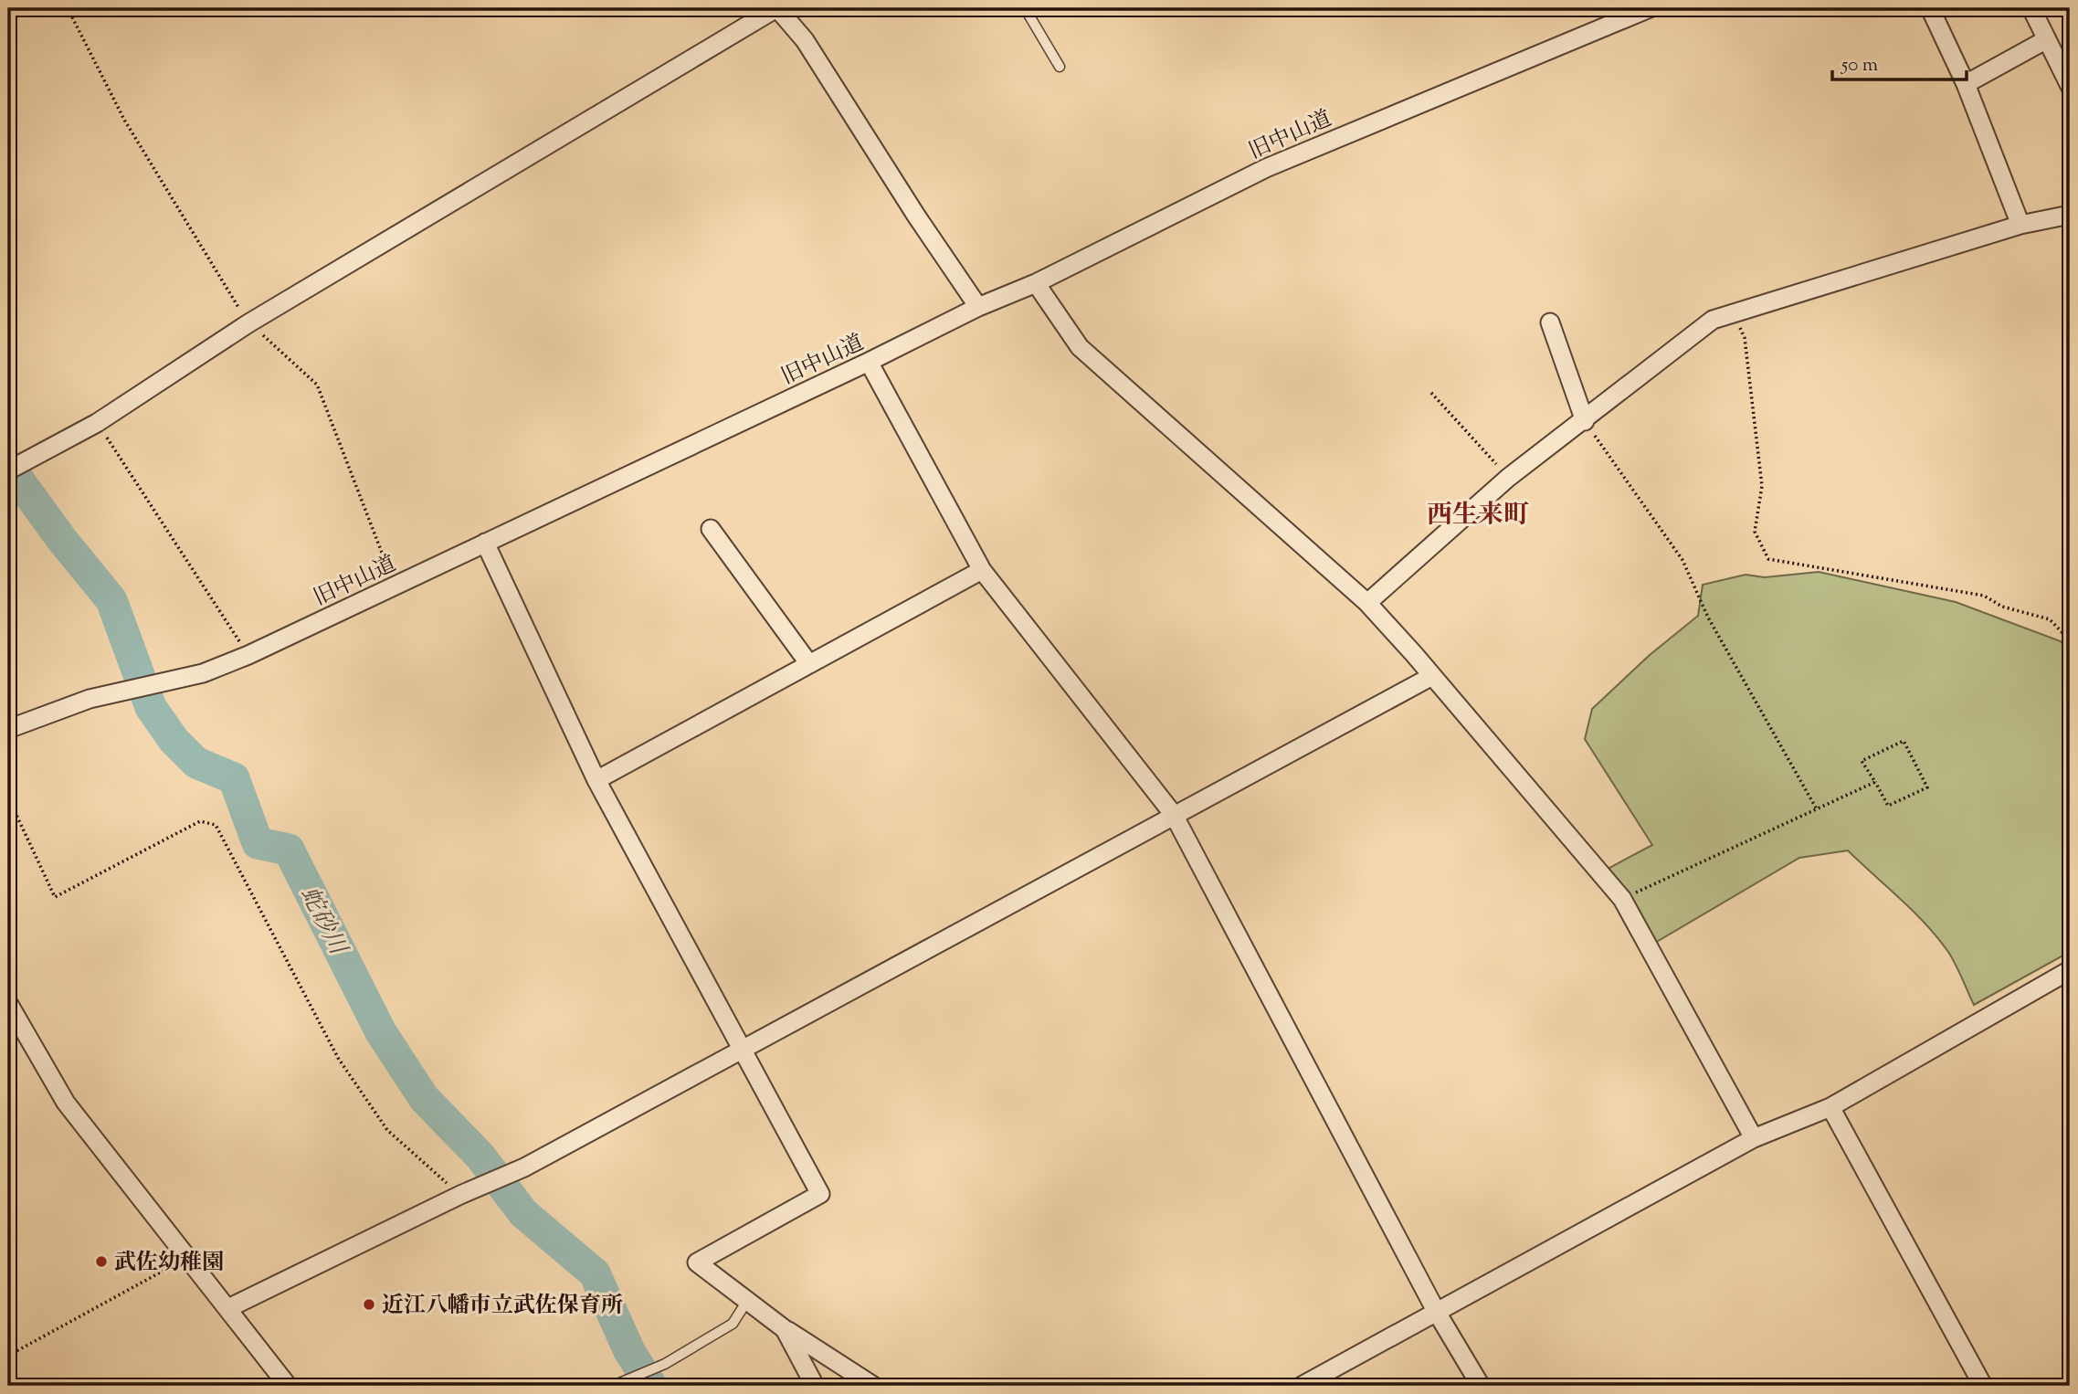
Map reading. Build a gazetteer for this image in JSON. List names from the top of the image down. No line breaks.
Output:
{"streets":{"street":["旧中山道"]},"districts":["西生来町"],"water":["蛇砂川"],"places":["武佐幼稚園","近江八幡市立武佐保育所"],"scale_bar":"50 m"}
